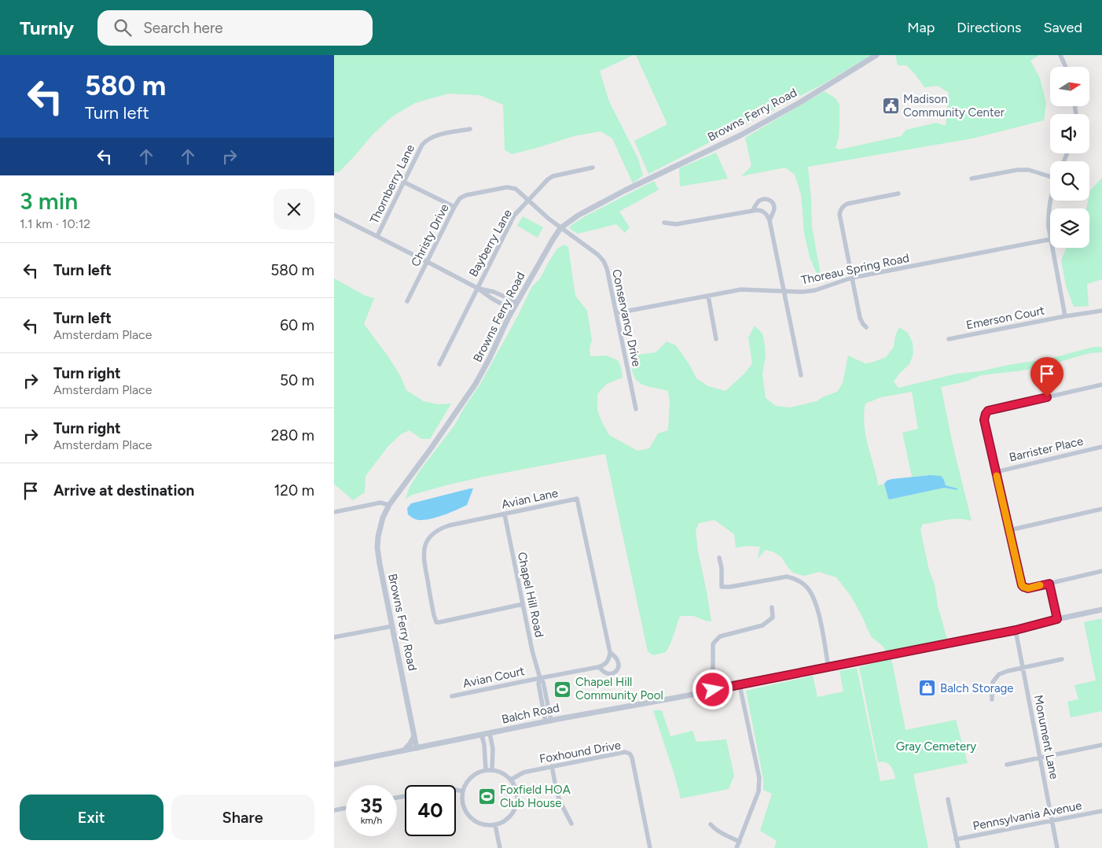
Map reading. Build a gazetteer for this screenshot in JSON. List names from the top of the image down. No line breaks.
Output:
{"streets":{"street":["Browns Ferry Road","Thornberry Lane","Christy Drive","Bayberry Lane","Thoreau Spring Road","Conservancy Drive","Emerson Court","Barrister Place","Avian Lane","Chapel Hill Road","Avian Court","Balch Road","Monument Lane","Foxhound Drive","Pennsylvania Avenue"]},"crossings":[["Browns Ferry Road","Christy Drive"],["Browns Ferry Road","Conservancy Drive"],["Browns Ferry Road","Balch Road"],["Christy Drive","Bayberry Lane"],["Christy Drive","Conservancy Drive"],["Thoreau Spring Road","Conservancy Drive"],["Avian Lane","Chapel Hill Road"],["Chapel Hill Road","Avian Court"],["Chapel Hill Road","Balch Road"],["Balch Road","Monument Lane"],["Monument Lane","Pennsylvania Avenue"]],"parks":["Gray Cemetery"],"places":{"public building":["Madison Community Center"],"shop":["Balch Storage"],"sports":["Chapel Hill Community Pool","Foxfield HOA Club House"]},"north":"right","page":{"header":"Turnly","search":"Search here","nav":["Map","Directions","Saved"],"turn":["580 m","Turn left"],"heading":["3 min","1.1 km · 10:12"],"list":[{"name":"Turn left","value":"580 m"},{"name":"Turn left","note":"Amsterdam Place","value":"60 m"},{"name":"Turn right","note":"Amsterdam Place","value":"50 m"},{"name":"Turn right","note":"Amsterdam Place","value":"280 m"},{"name":"Arrive at destination","value":"120 m"}],"speed":"35 km/h","limit":"40","buttons":["Exit","Share"]}}
